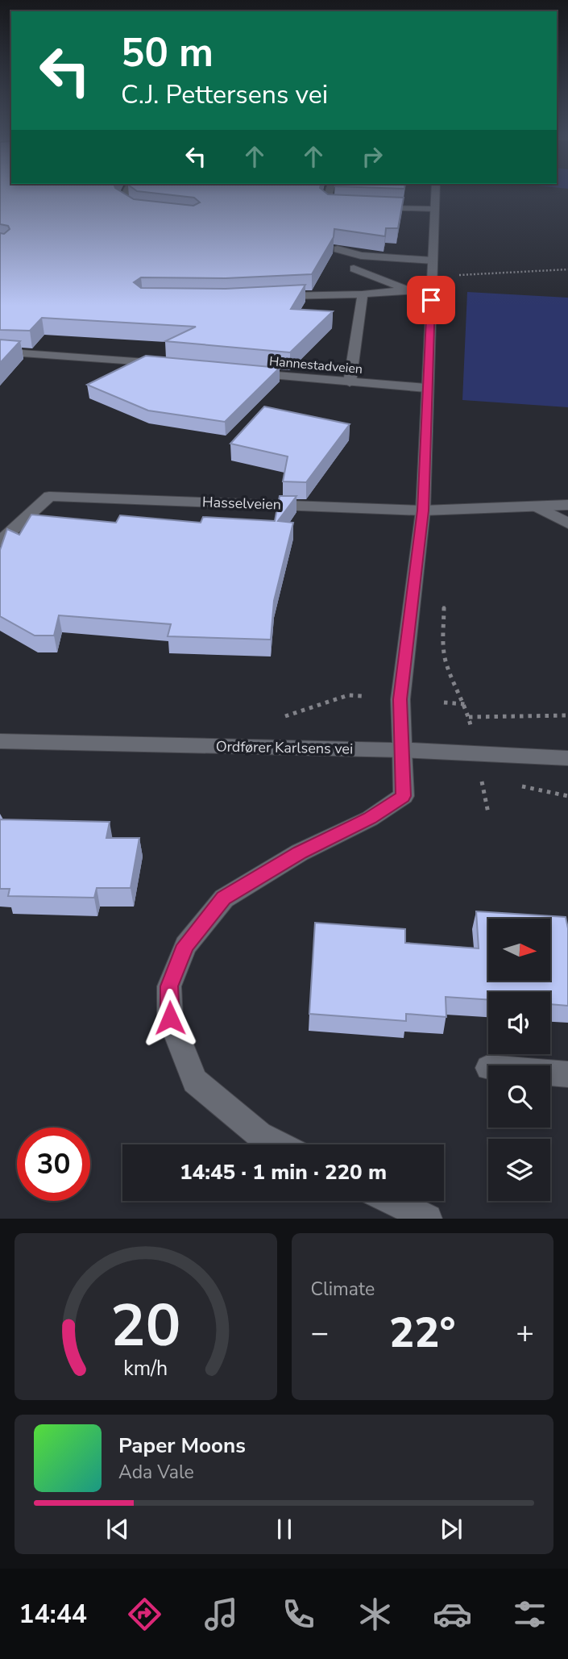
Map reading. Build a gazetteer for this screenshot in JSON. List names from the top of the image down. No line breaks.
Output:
{"streets":{"street":["Hannestadveien","Hasselveien","Ordfører Karlsens vei"]},"north":"right","page":{"turn":["50 m","C.J. Pettersens vei"],"limit":"30","trip":"14:45 · 1 min · 220 m","tile":"Climate","heat":["−","22°","+"],"song":["Paper Moons","Ada Vale"],"tabs":"14:44","gauge":["20","km/h"]}}
